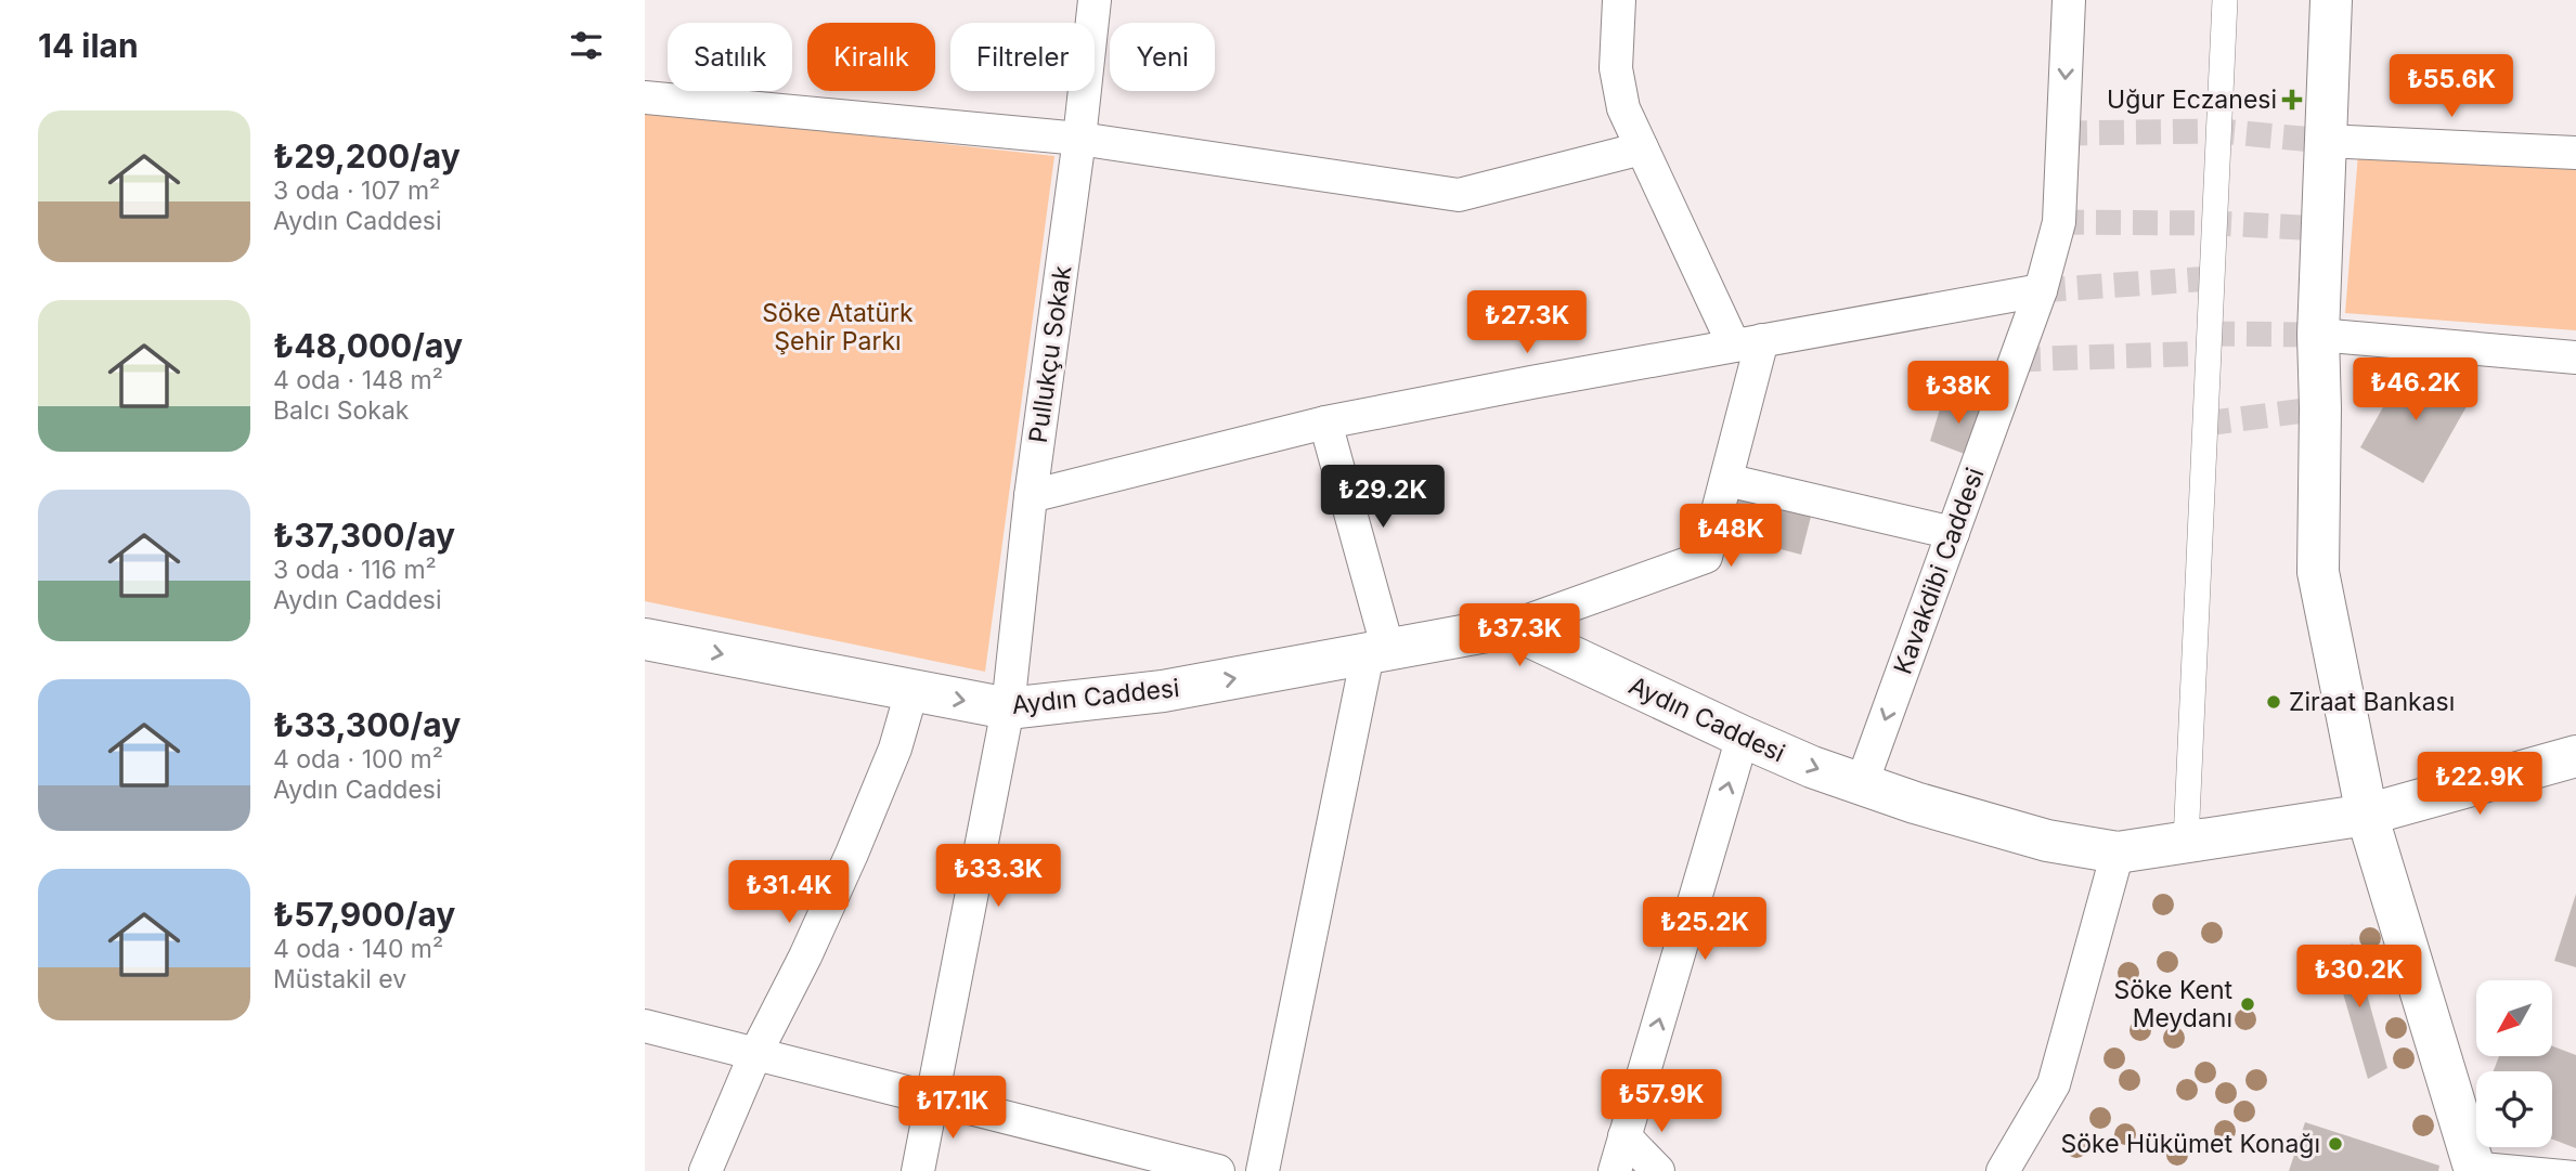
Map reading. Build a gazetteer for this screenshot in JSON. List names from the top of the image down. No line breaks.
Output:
{"streets":{"main road":["Aydın Caddesi"],"street":["Pullukçu Sokak","Kavakdibi Caddesi"]},"crossings":[["Pullukçu Sokak","Aydın Caddesi"],["Kavakdibi Caddesi","Aydın Caddesi"]],"one_way":["Aydın Caddesi"],"parks":["Söke Atatürk Şehir Parkı"],"places":{"health":["Uğur Eczanesi"],"other":["Ziraat Bankası","Söke Kent Meydanı","Söke Hükümet Konağı"]},"north":"bottom left","page":{"heading":"14 ilan","chip":["Satılık","Kiralık","Filtreler","Yeni"],"price":["₺55.6K","₺27.3K","₺46.2K","₺38K","₺29.2K","₺48K","₺37.3K","₺22.9K","₺33.3K","₺31.4K","₺25.2K","₺30.2K","₺57.9K","₺17.1K"],"list":[{"name":"₺29,200/ay","note":"3 oda · 107 m² · Aydın Caddesi"},{"name":"₺48,000/ay","note":"4 oda · 148 m² · Balcı Sokak"},{"name":"₺37,300/ay","note":"3 oda · 116 m² · Aydın Caddesi"},{"name":"₺33,300/ay","note":"4 oda · 100 m² · Aydın Caddesi"},{"name":"₺57,900/ay","note":"4 oda · 140 m² · Müstakil ev"}]}}
